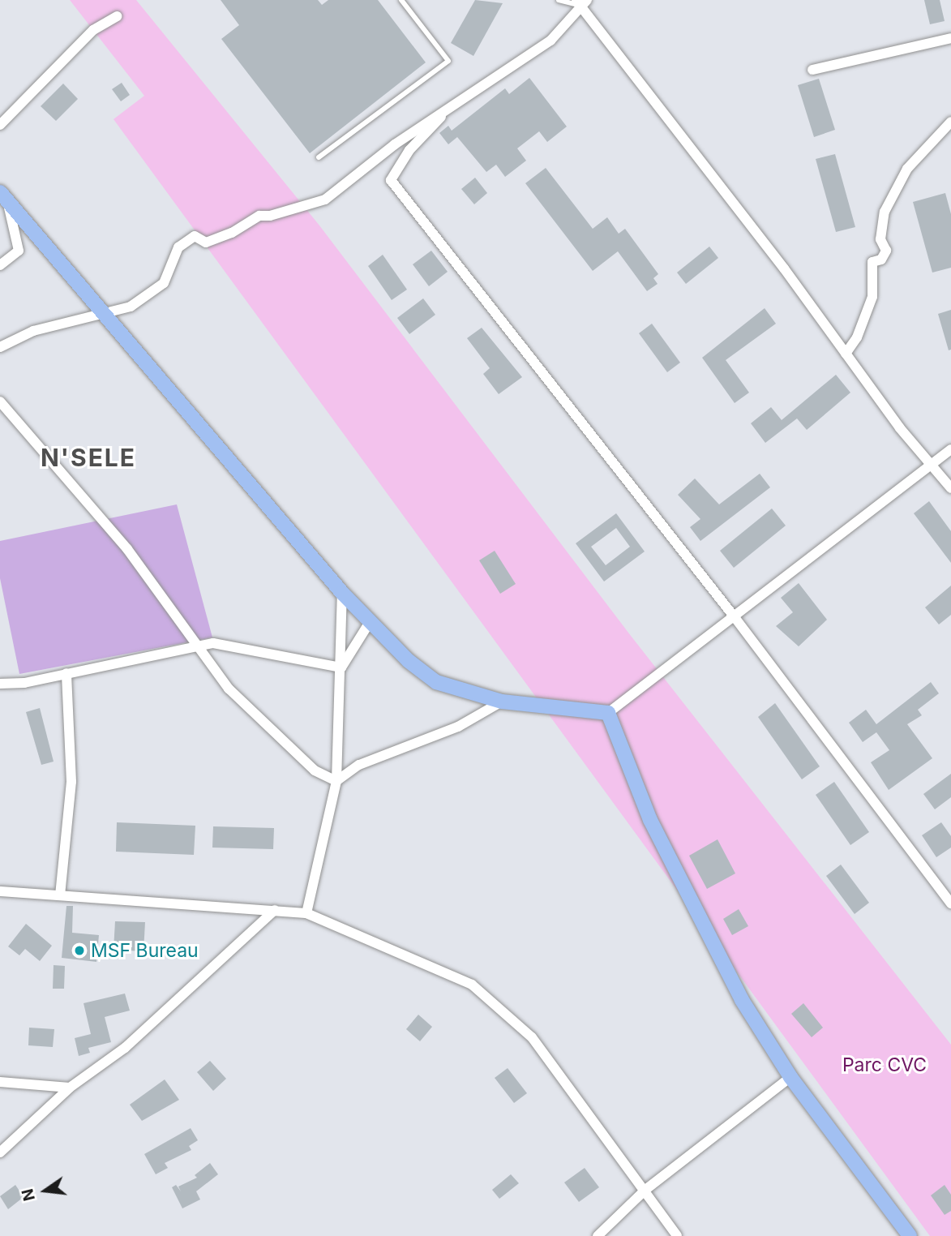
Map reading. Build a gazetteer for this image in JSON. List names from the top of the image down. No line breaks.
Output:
{"districts":["N'SELE"],"parks":["Parc CVC"],"places":["MSF Bureau"],"north":"left"}
